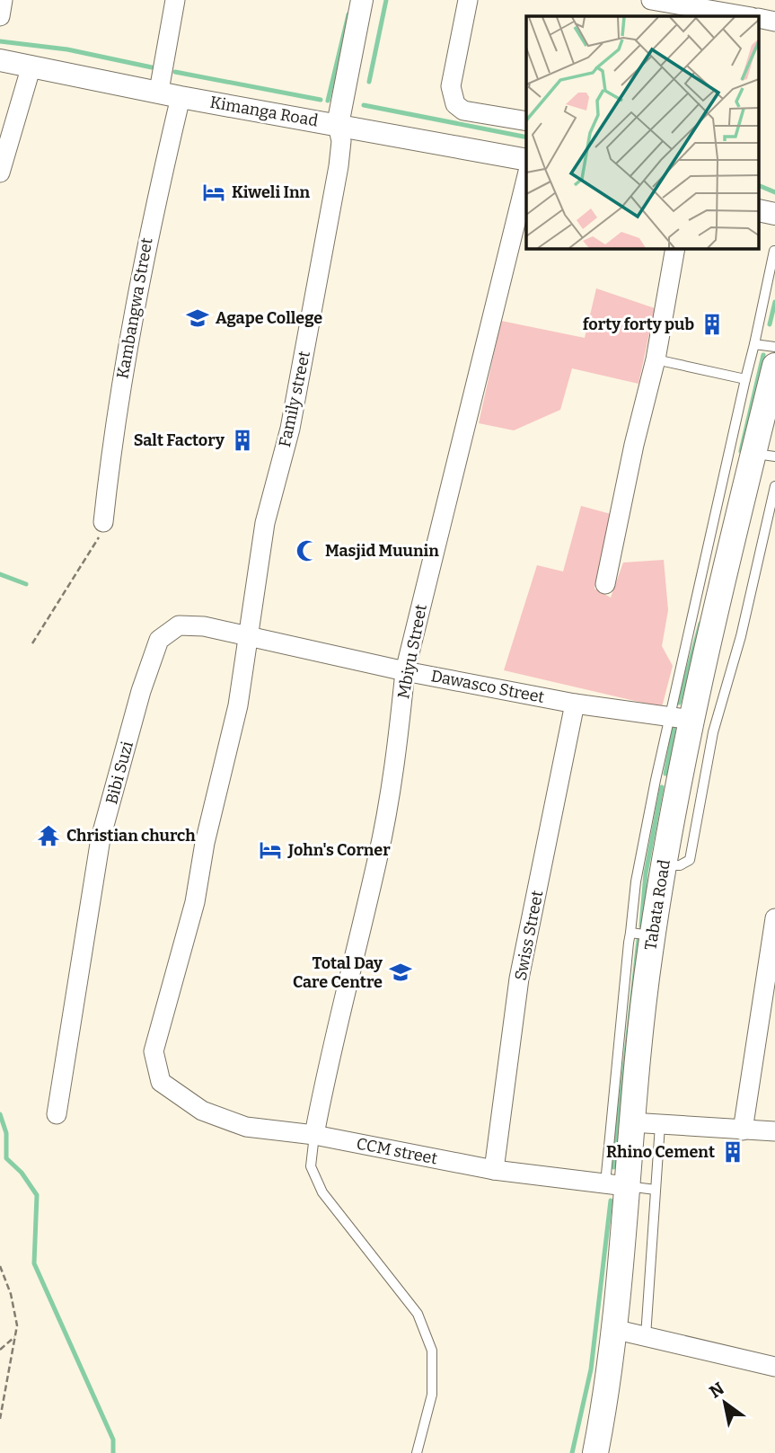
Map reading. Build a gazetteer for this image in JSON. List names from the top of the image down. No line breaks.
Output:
{"streets":{"main road":["Tabata Road"],"street":["Kimanga Road","Kambangwa Street","Family street","Mbiyu Street","Dawasco Street","Bibi Suzi","Swiss Street","CCM street"]},"crossings":[["Kimanga Road","Kambangwa Street"],["Kimanga Road","Family street"],["Family street","Dawasco Street"],["Family street","Bibi Suzi"],["Family street","CCM street"],["Mbiyu Street","Dawasco Street"],["Mbiyu Street","CCM street"],["Dawasco Street","Bibi Suzi"],["Dawasco Street","Tabata Road"],["Dawasco Street","Swiss Street"],["Tabata Road","CCM street"],["Swiss Street","CCM street"]],"places":{"hotel":["Kiweli Inn","John's Corner"],"school or university":["Agape College","Total Day Care Centre"],"building":["forty forty pub","Salt Factory","Rhino Cement"],"mosque":["Masjid Muunin"],"temple":["Christian church"]},"north":"top left"}
